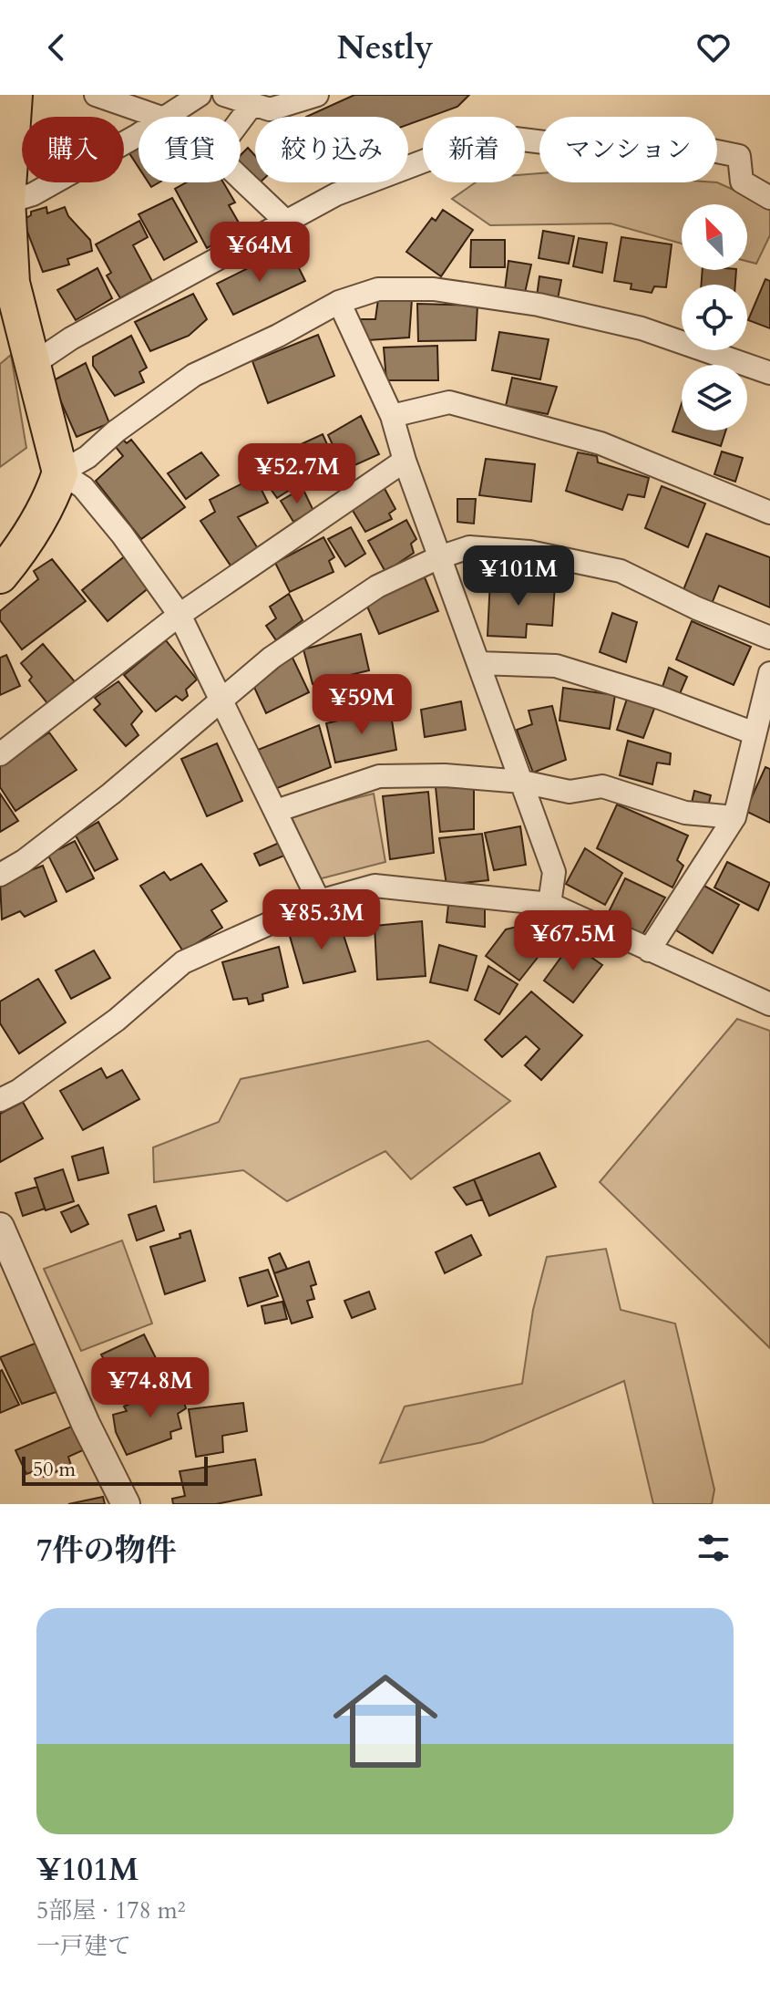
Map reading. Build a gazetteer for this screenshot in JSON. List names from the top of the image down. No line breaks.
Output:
{"scale_bar":"50 m","north":"top left","page":{"header":"Nestly","chip":["購入","賃貸","絞り込み","新着","マンション"],"price":["¥64M","¥52.7M","¥101M","¥59M","¥85.3M","¥67.5M","¥74.8M"],"scale":"50 m","heading":"7件の物件","list":[{"name":"¥101M","note":"5部屋 · 178 m² · 一戸建て"}]}}
